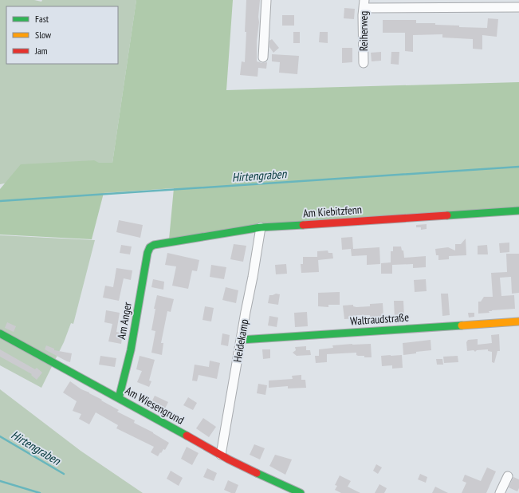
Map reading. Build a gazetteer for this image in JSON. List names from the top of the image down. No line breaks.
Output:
{"streets":{"street":["Reiherweg","Am Kiebitzfenn","Waltraudstraße","Am Anger","Heidekamp","Am Wiesengrund"]},"crossings":[["Am Kiebitzfenn","Am Anger"],["Am Kiebitzfenn","Heidekamp"],["Waltraudstraße","Heidekamp"],["Am Anger","Am Wiesengrund"],["Heidekamp","Am Wiesengrund"]],"water":["Hirtengraben"],"legend":["Fast","Slow","Jam"]}
